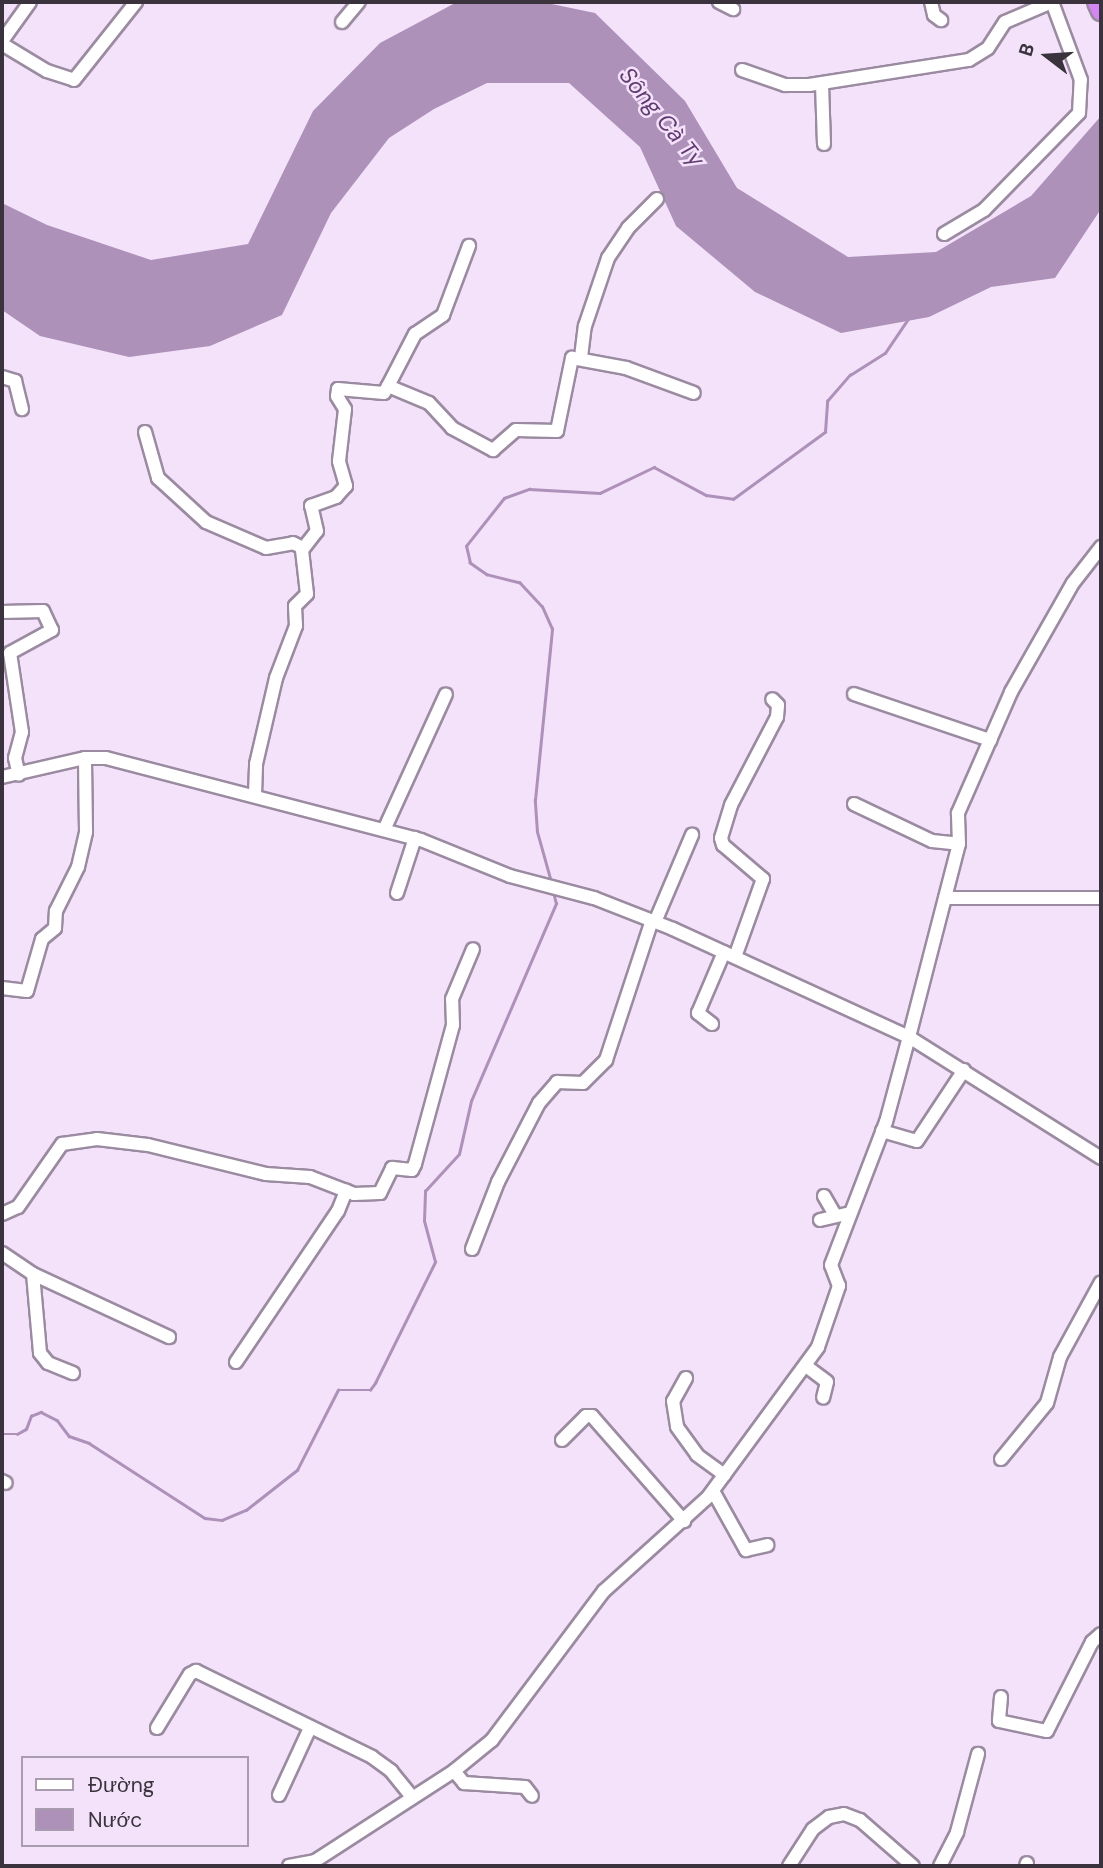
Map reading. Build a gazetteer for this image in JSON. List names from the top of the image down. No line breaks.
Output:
{"water":["Sông Cà Ty"],"legend":["Đường","Nước"],"north":"left"}
